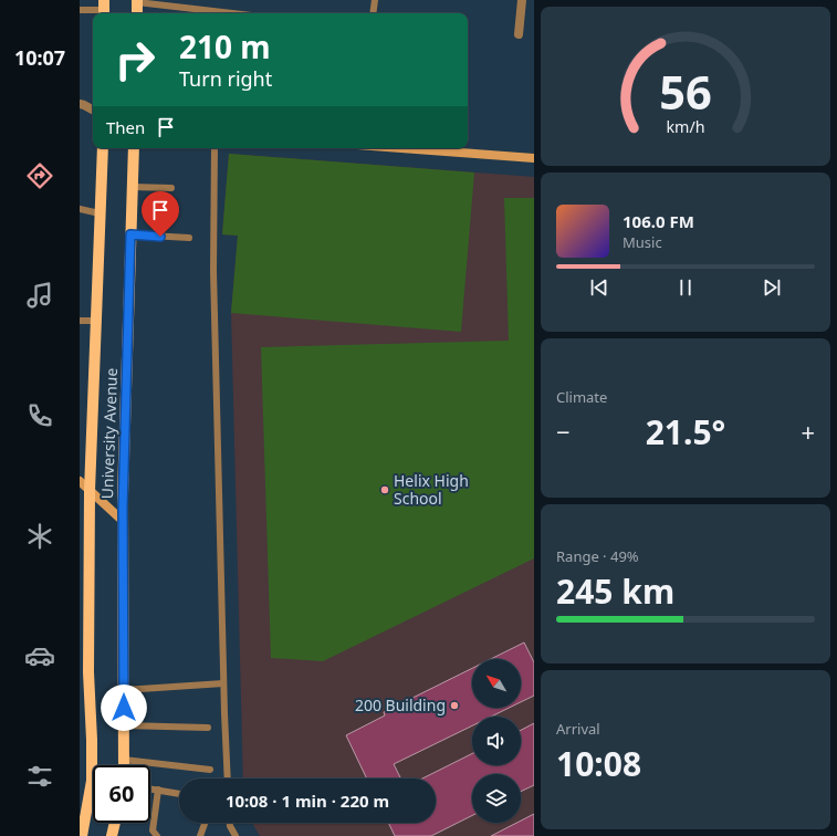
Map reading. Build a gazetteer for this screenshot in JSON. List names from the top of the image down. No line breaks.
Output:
{"streets":{"main road":["University Avenue"]},"places":["Helix High School","200 Building"],"north":"top left","page":{"tabs":"10:07","turn":["210 m","Turn right"],"then":"Then","song":["106.0 FM","Music"],"tile":["Climate",["Range · 49%","245 km"],["Arrival","10:08"]],"heat":["−","21.5°","+"],"limit":"60","trip":"10:08 · 1 min · 220 m","gauge":["56","km/h"]}}
